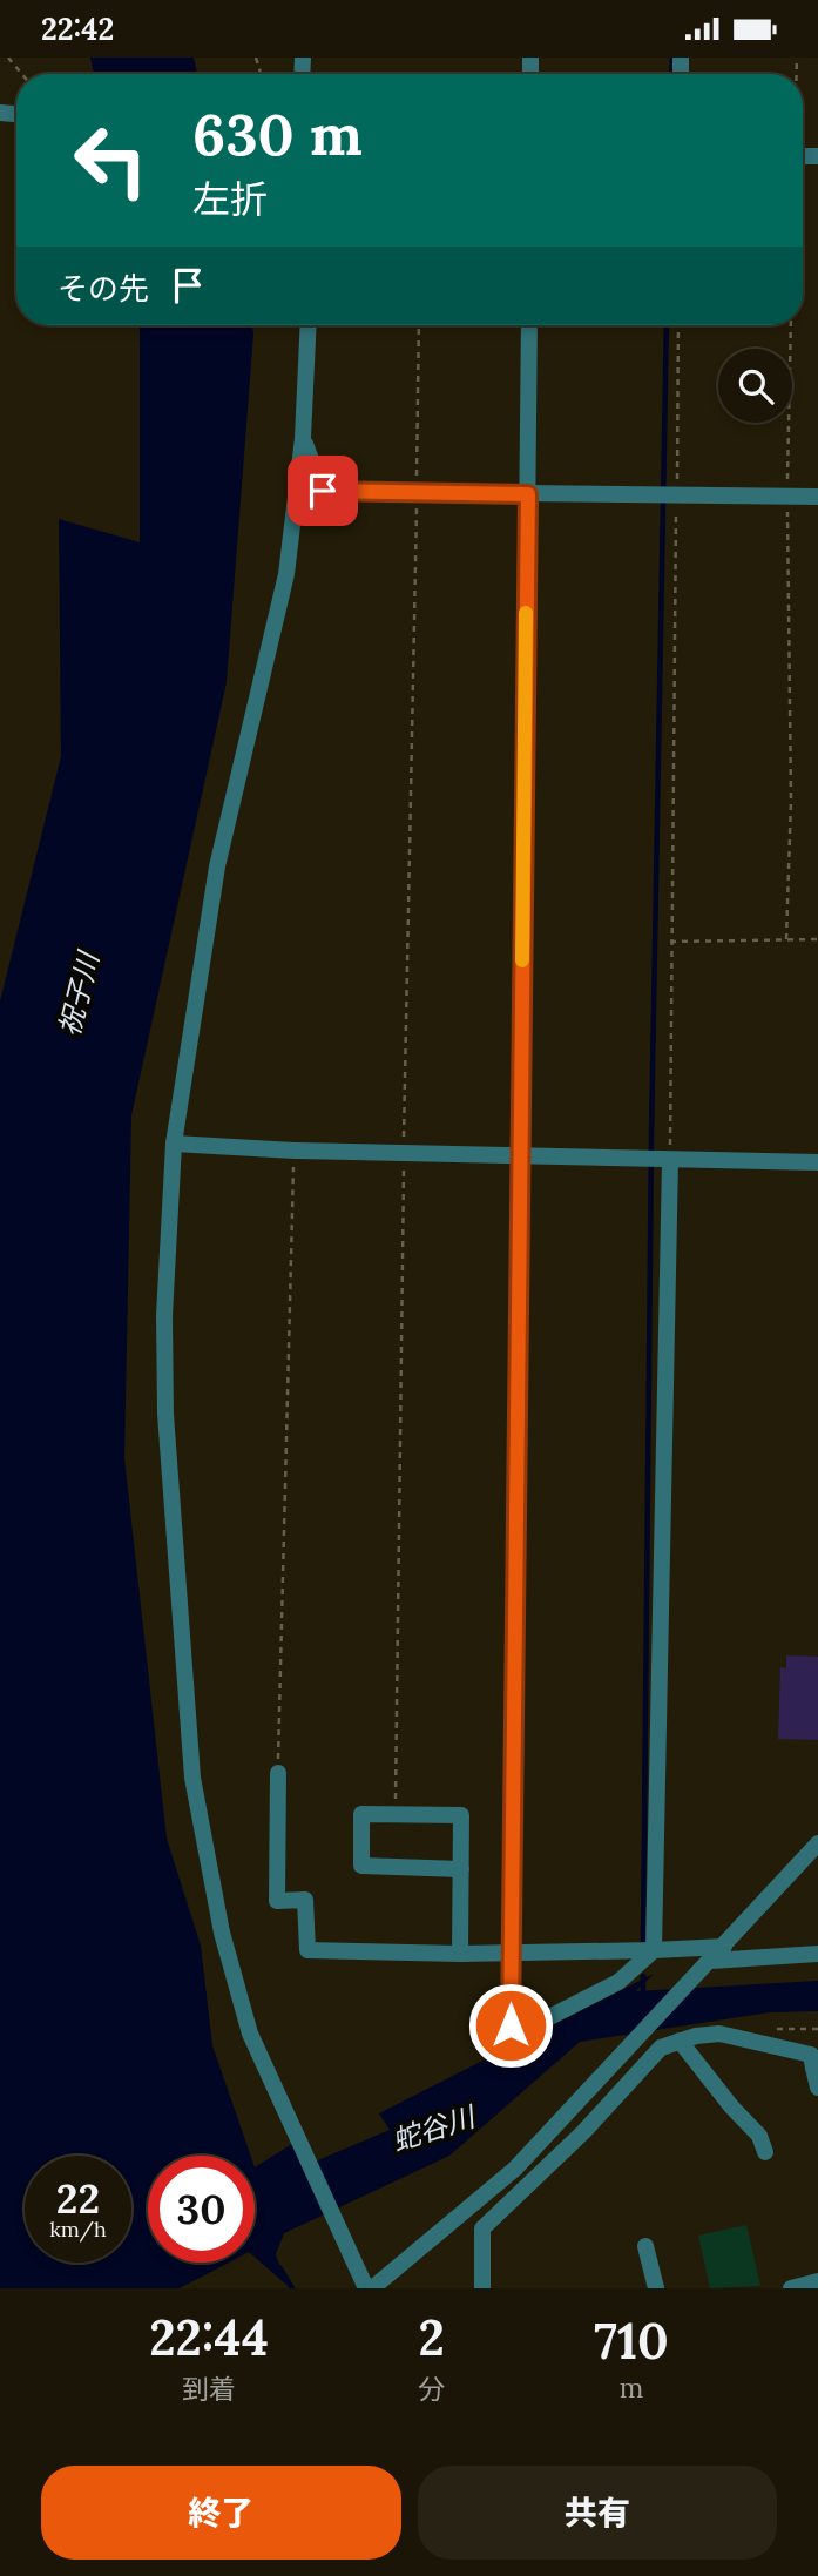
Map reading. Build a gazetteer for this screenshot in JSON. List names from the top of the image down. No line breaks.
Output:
{"water":["祝子川","蛇谷川"],"page":{"status":"22:42","turn":["630 m","左折"],"then":"その先","speed":"22 km/h","limit":"30","eta":["22:44","到着","2","分","710","m"],"buttons":["終了","共有"]}}
